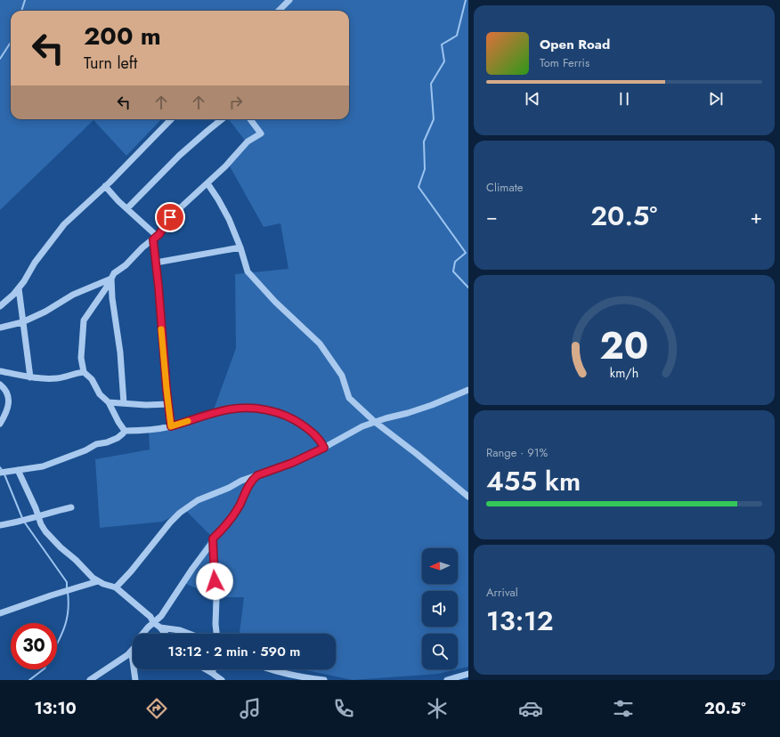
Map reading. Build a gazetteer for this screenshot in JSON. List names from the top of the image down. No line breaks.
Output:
{"north":"left","page":{"turn":["200 m","Turn left"],"song":["Open Road","Tom Ferris"],"tile":["Climate",["Range · 91%","455 km"],["Arrival","13:12"]],"heat":["−","20.5°","+"],"limit":"30","trip":"13:12 · 2 min · 590 m","tabs":["13:10","20.5°"],"gauge":["20","km/h"]}}
